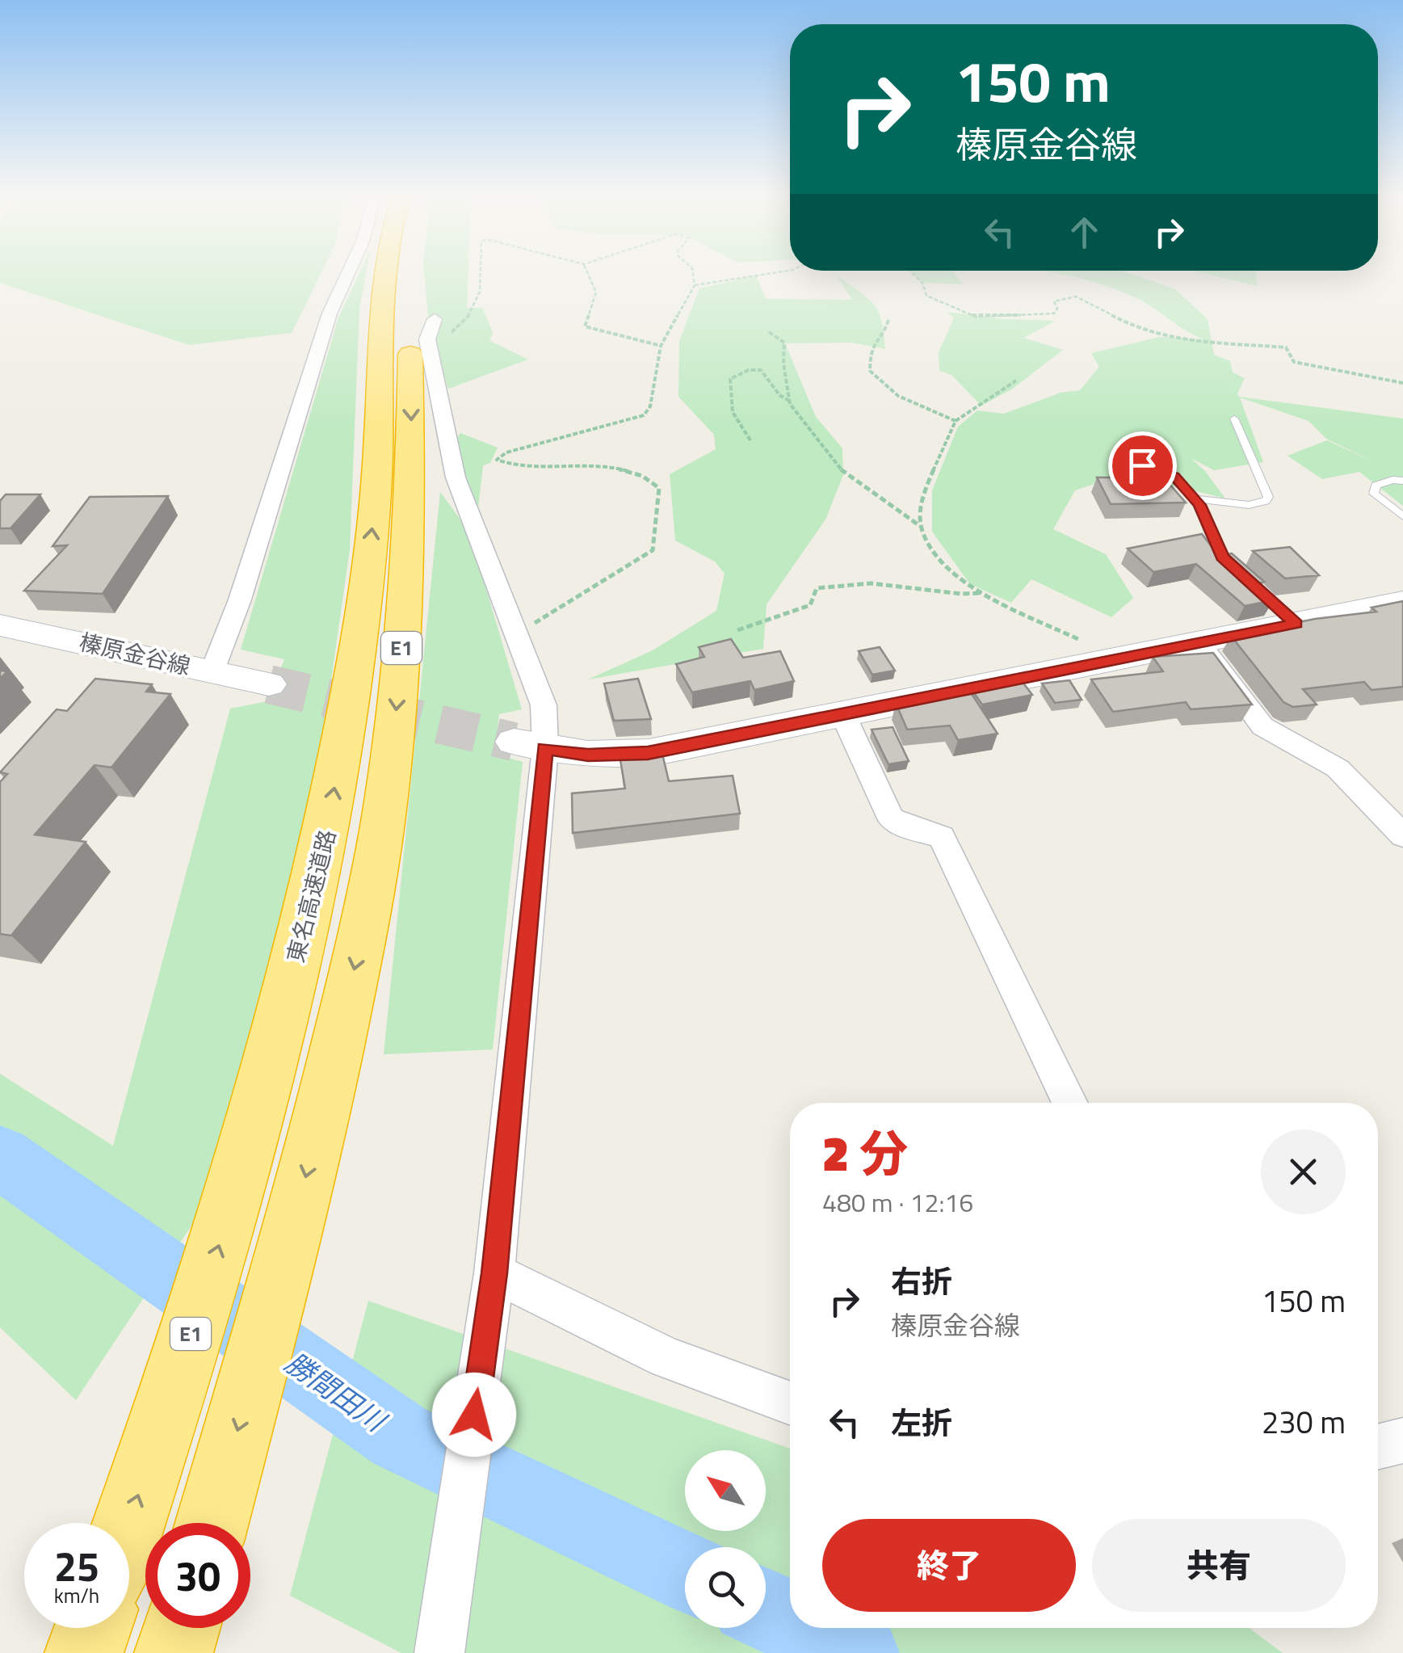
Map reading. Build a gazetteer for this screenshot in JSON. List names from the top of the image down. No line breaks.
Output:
{"streets":{"highway":["E1","東名高速道路"],"main road":["榛原金谷線"]},"water":["勝間田川"],"north":"top left","page":{"turn":["150 m","榛原金谷線"],"heading":["2 分","480 m · 12:16"],"list":[{"name":"右折","note":"榛原金谷線","value":"150 m"},{"name":"左折","value":"230 m"}],"buttons":["終了","共有"],"speed":"25 km/h","limit":"30"}}
